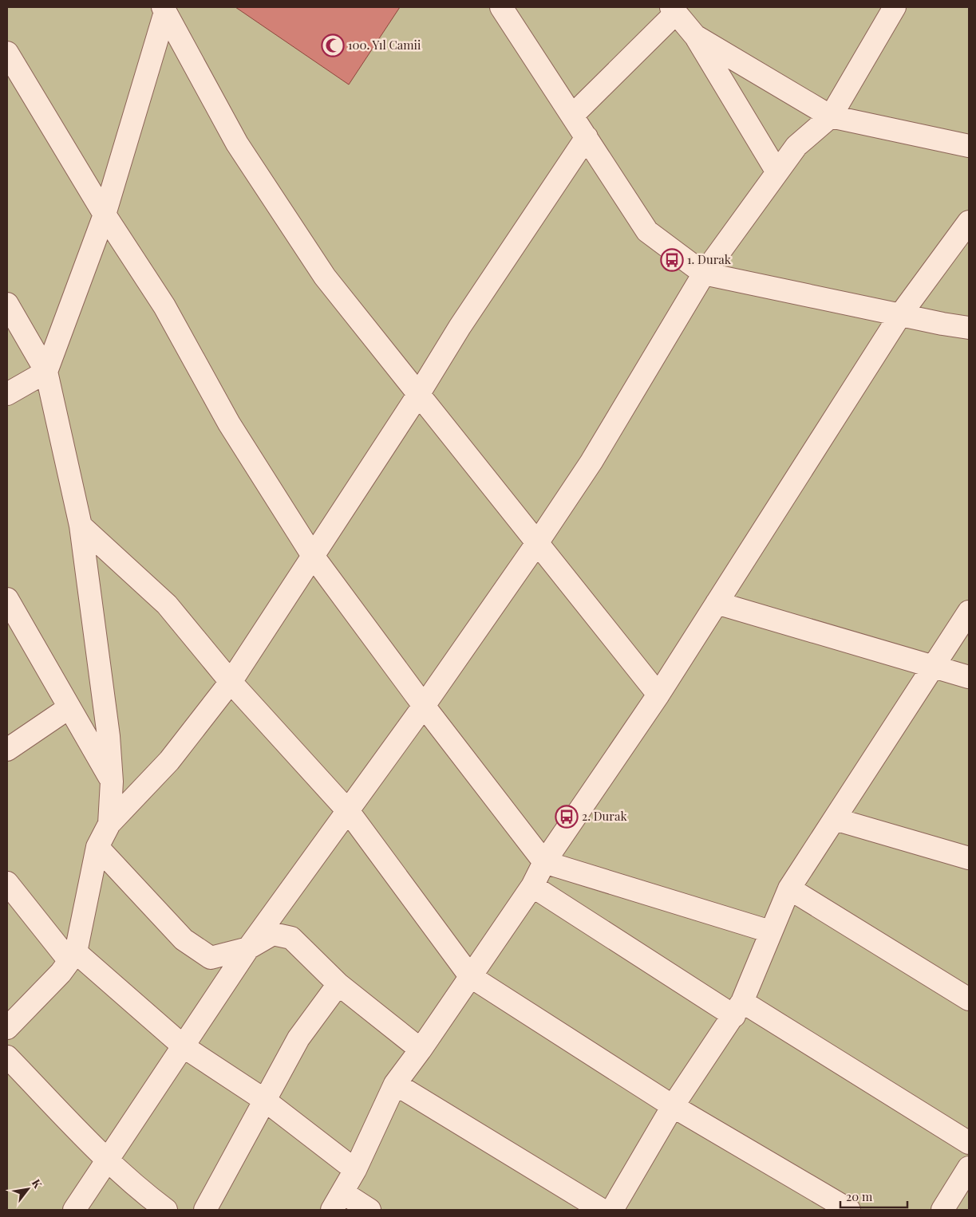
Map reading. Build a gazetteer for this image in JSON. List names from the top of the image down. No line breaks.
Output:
{"places":{"mosque":["100. Yıl Camii"],"bus stop":["1. Durak","2. Durak"]},"scale_bar":"20 m","north":"top right"}
